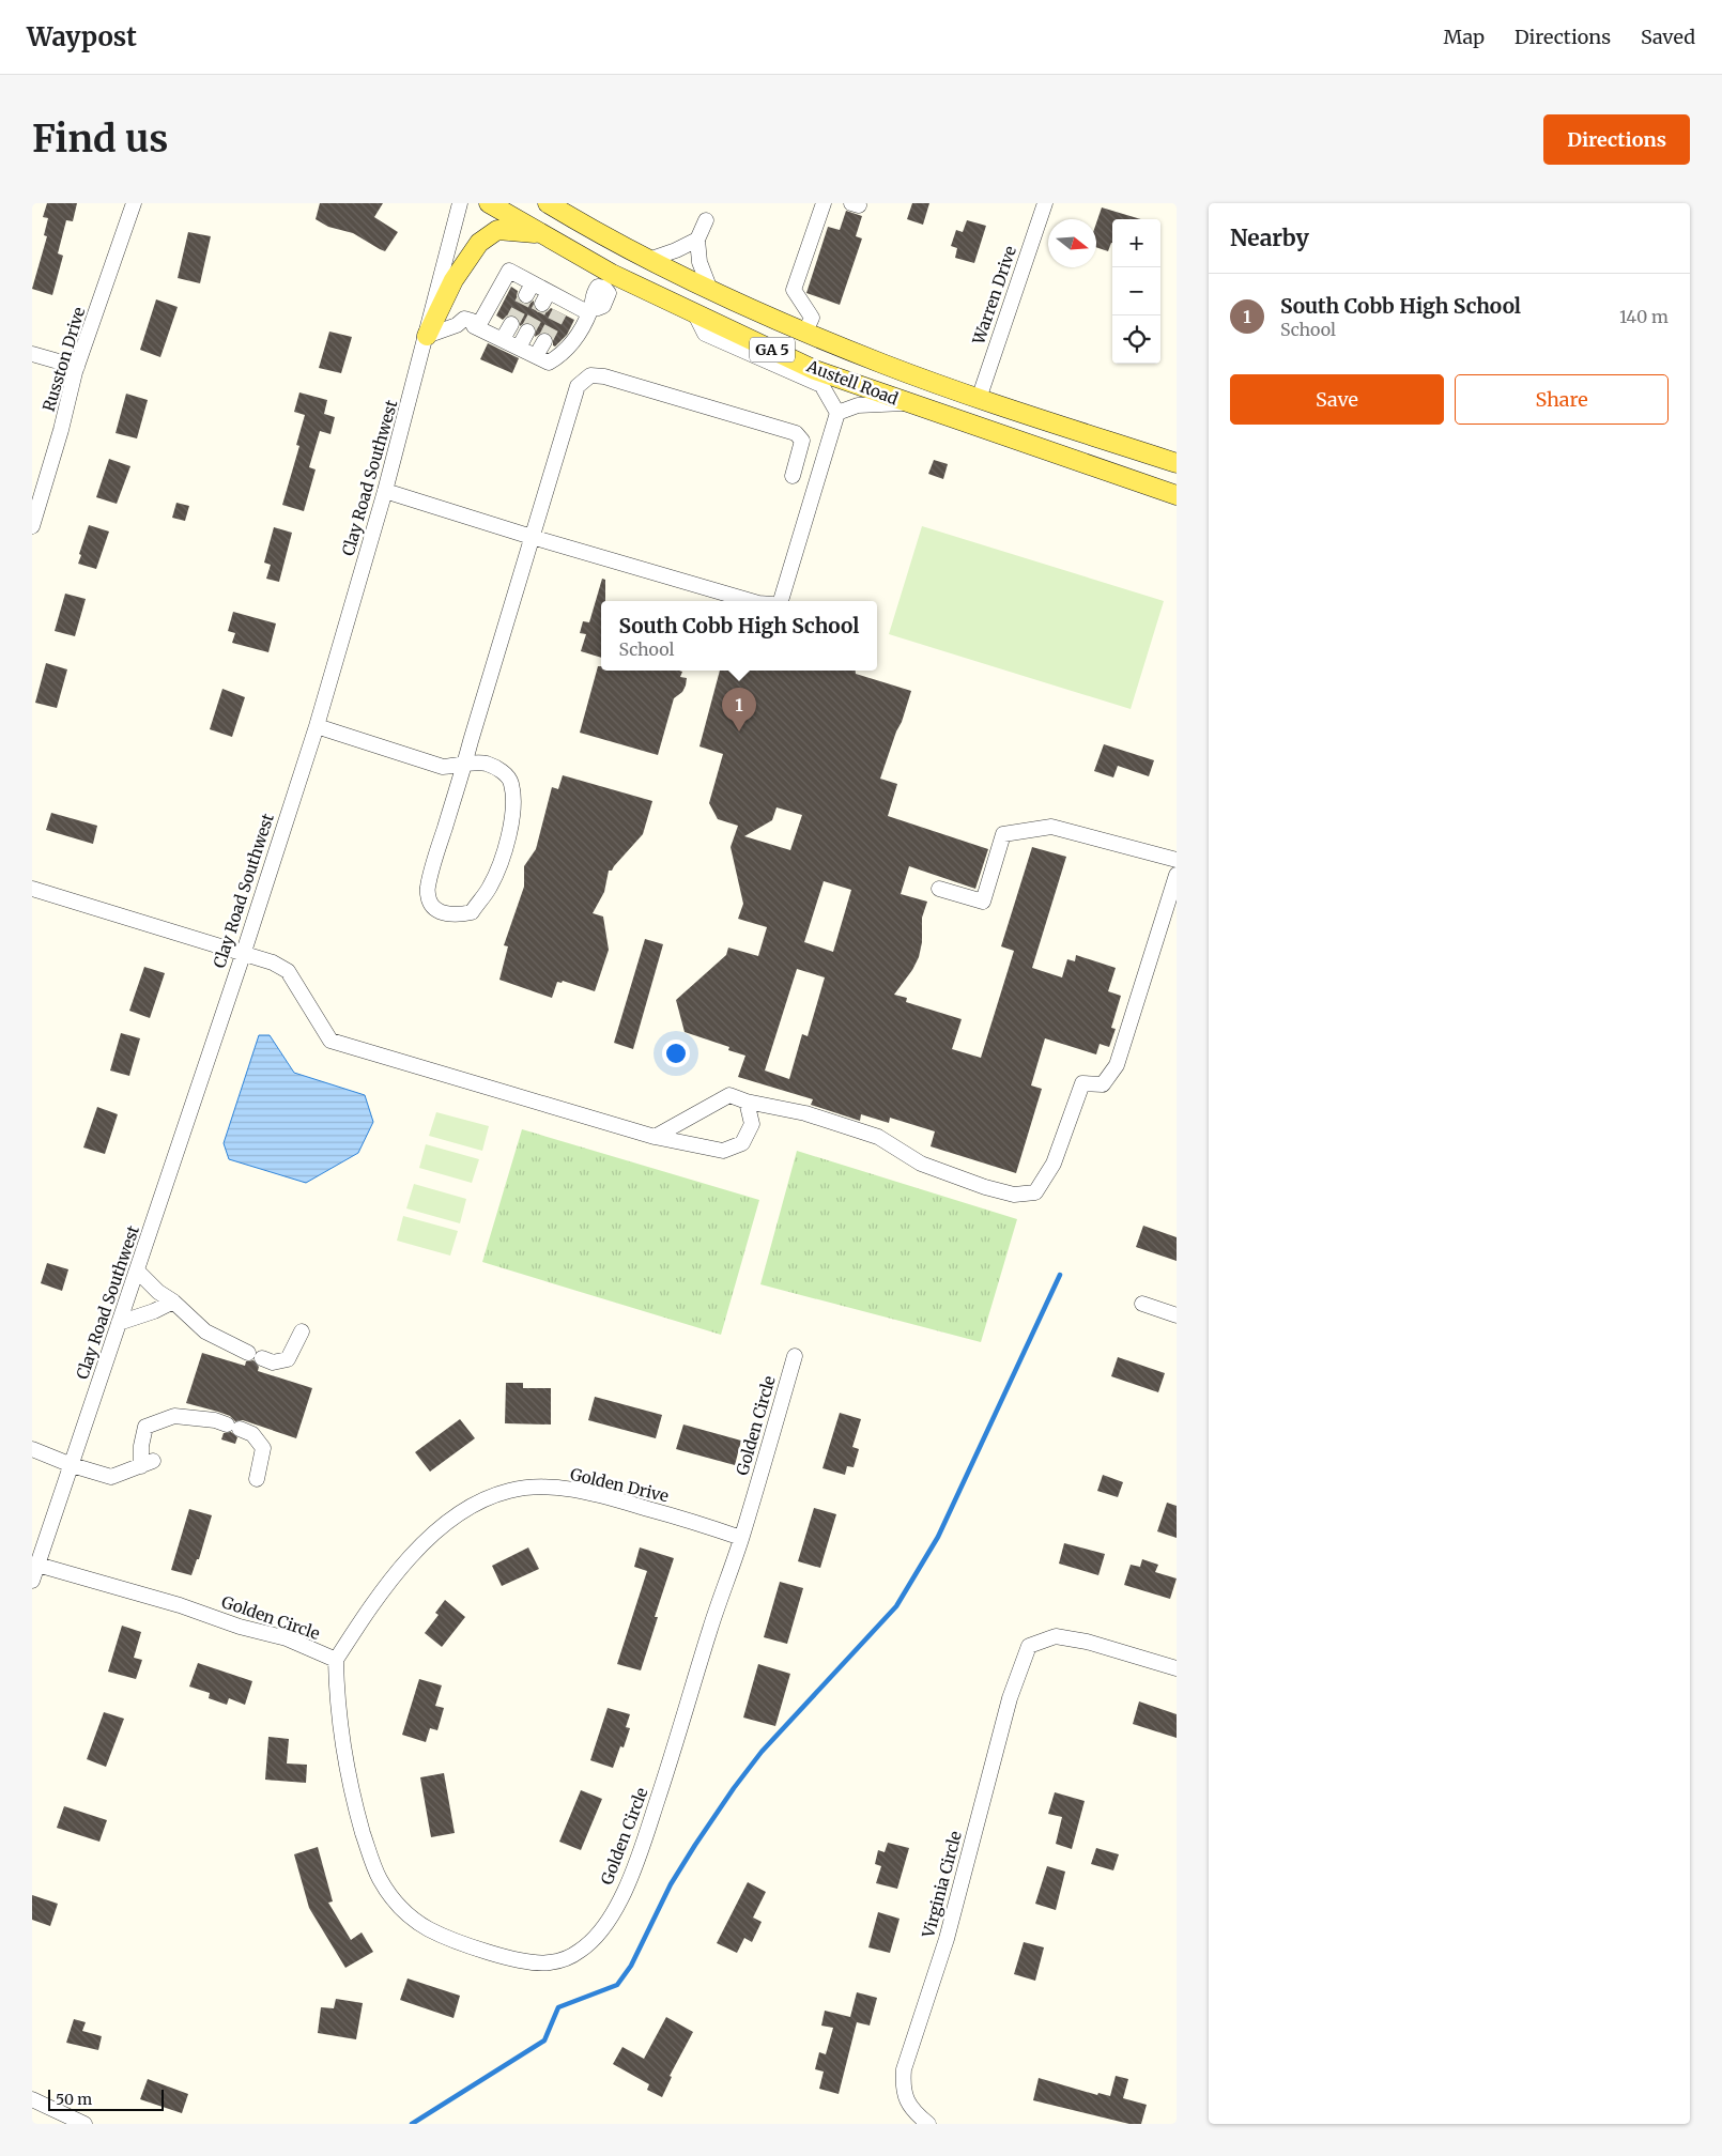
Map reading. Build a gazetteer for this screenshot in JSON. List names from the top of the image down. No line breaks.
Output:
{"streets":{"main road":["GA 5","Austell Road"],"street":["Warren Drive","Russton Drive","Clay Road Southwest","Golden Circle","Golden Drive","Virginia Circle"]},"crossings":[["Warren Drive","Austell Road"],["Clay Road Southwest","Golden Circle"],["Golden Circle","Golden Drive"]],"scale_bar":"50 m","north":"right","page":{"header":"Waypost","nav":["Map","Directions","Saved"],"buttons":["Directions",["Save","Share"]],"title":"Find us","heading":"Nearby","map_buttons":["+","−"],"list":[{"mark":"1","name":"South Cobb High School","note":"School","value":"140 m"}],"popup":["South Cobb High School","School"],"pins":"1","scale":"50 m"}}
